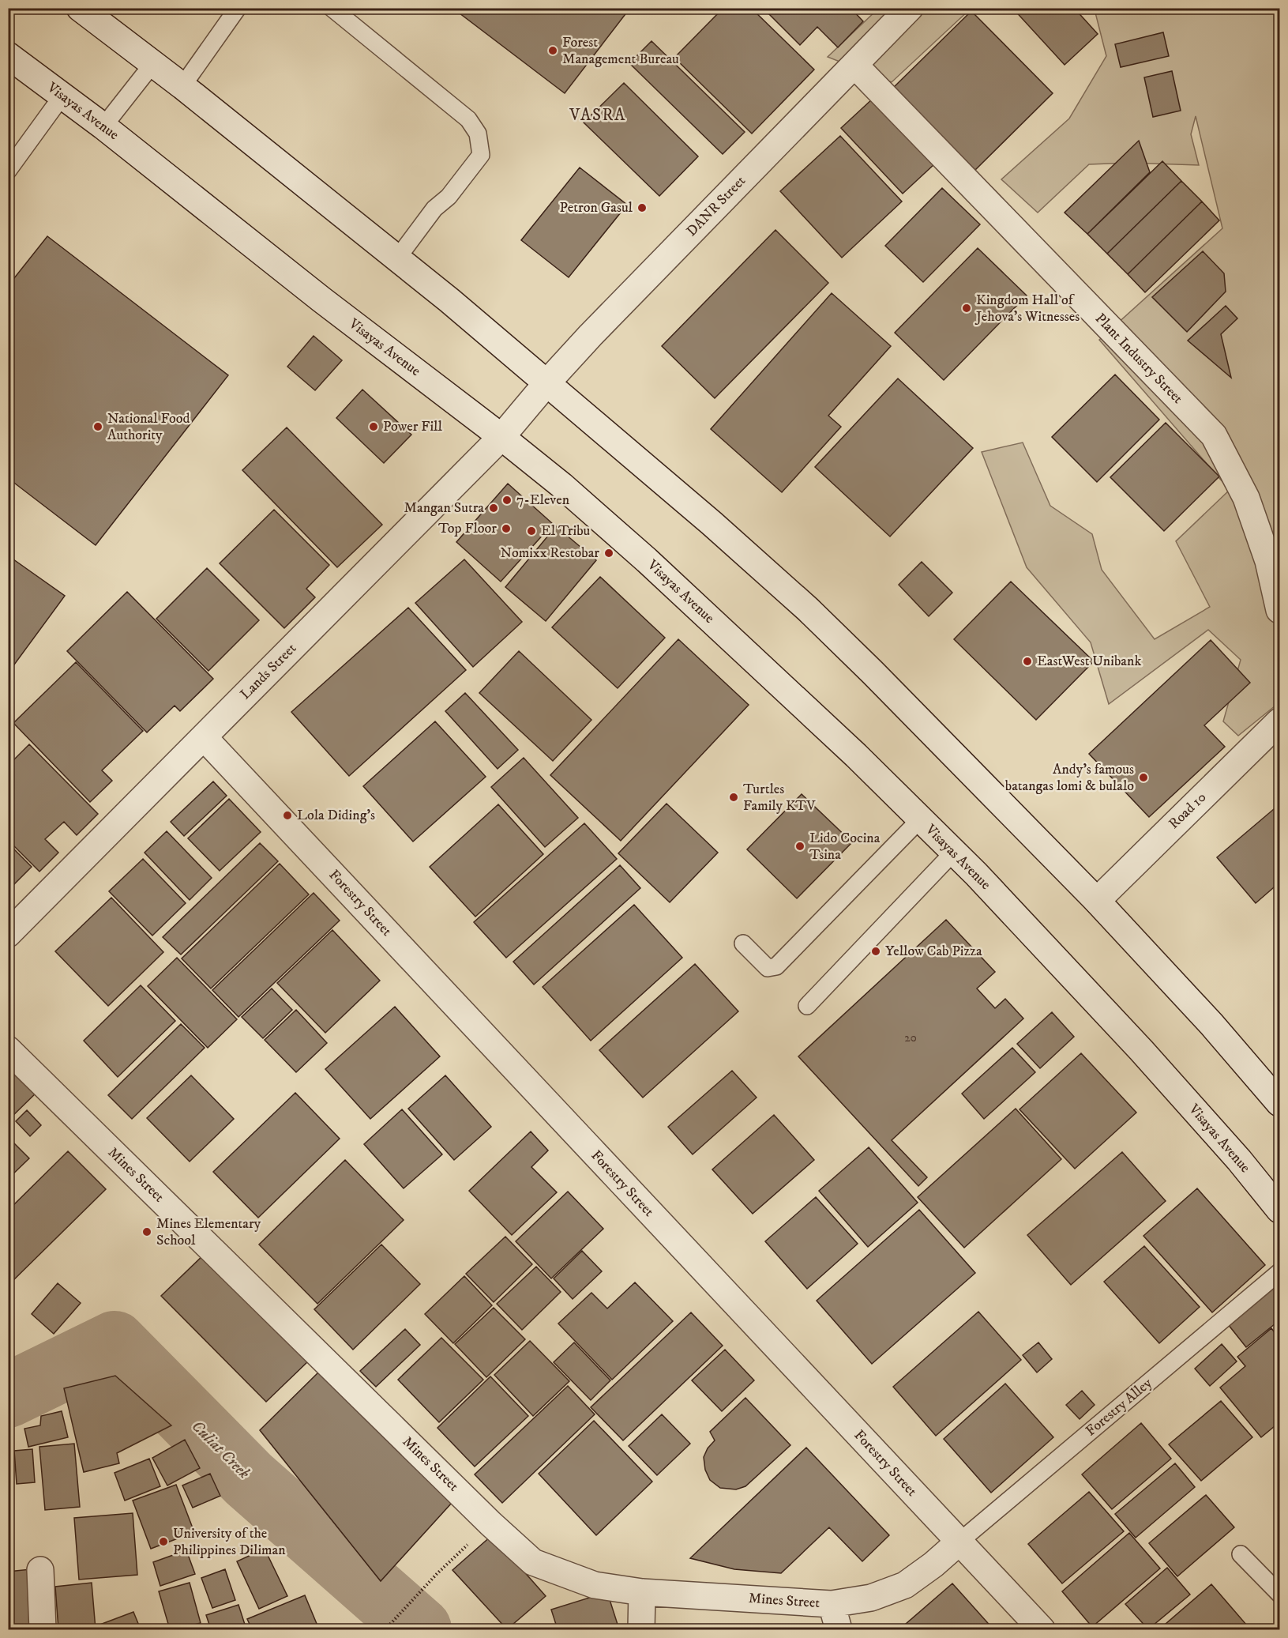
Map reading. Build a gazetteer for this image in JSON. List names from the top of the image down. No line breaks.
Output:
{"streets":{"street":["Visayas Avenue","DANR Street","Plant Industry Street","Lands Street","Road 10","Forestry Street","Mines Street"],"lane":["Forestry Alley"]},"crossings":[["Visayas Avenue","Lands Street"],["DANR Street","Plant Industry Street"],["DANR Street","Lands Street"],["Lands Street","Forestry Street"],["Forestry Street","Mines Street"],["Forestry Street","Forestry Alley"],["Mines Street","Forestry Alley"]],"districts":["VASRA"],"water":["Culiat Creek"],"places":["Forest Management Bureau","Petron Gasul","Kingdom Hall of Jehova's Witnesses","National Food Authority","Power Fill","7-Eleven","Mangan Sutra","Top Floor","El Tribu","Nomixx Restobar","EastWest Unibank","Andy's famous batangas lomi & bulalo","Turtles Family KTV","Lola Diding's","Lido Cocina Tsina","Yellow Cab Pizza","Mines Elementary School","University of the Philippines Diliman"],"house_numbers":["20"]}
